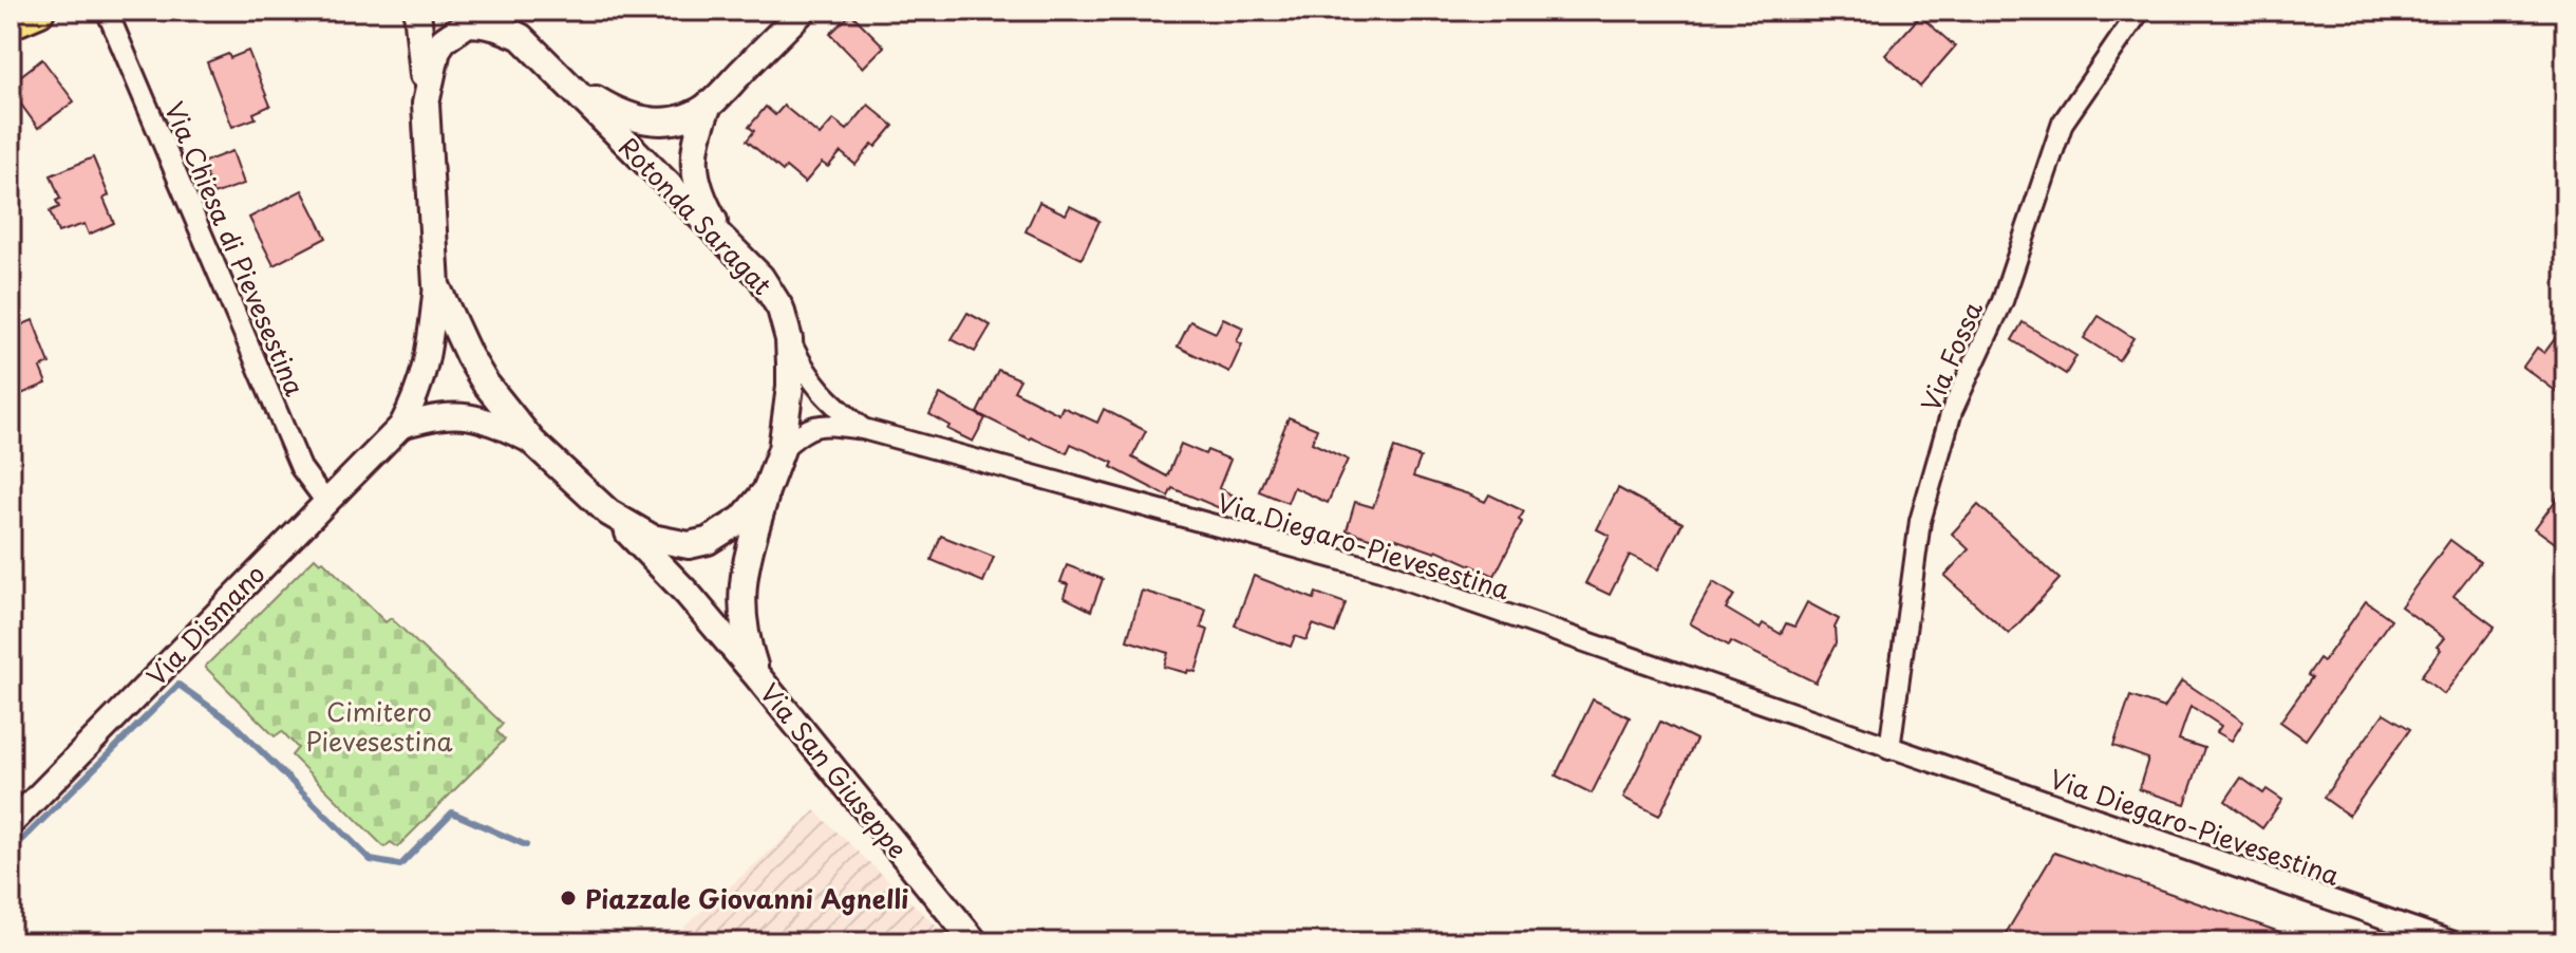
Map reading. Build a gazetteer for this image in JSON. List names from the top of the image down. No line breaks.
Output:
{"streets":{"main road":["Rotonda Saragat","Via San Giuseppe"],"street":["Via Chiesa di Pievesestina","Via Fossa","Via Diegaro-Pievesestina","Via Dismano"]},"crossings":[["Rotonda Saragat","Via Diegaro-Pievesestina"],["Rotonda Saragat","Via Dismano"],["Rotonda Saragat","Via San Giuseppe"],["Via Chiesa di Pievesestina","Via Dismano"],["Via Fossa","Via Diegaro-Pievesestina"]],"parks":["Cimitero Pievesestina"],"places":["Piazzale Giovanni Agnelli"]}
